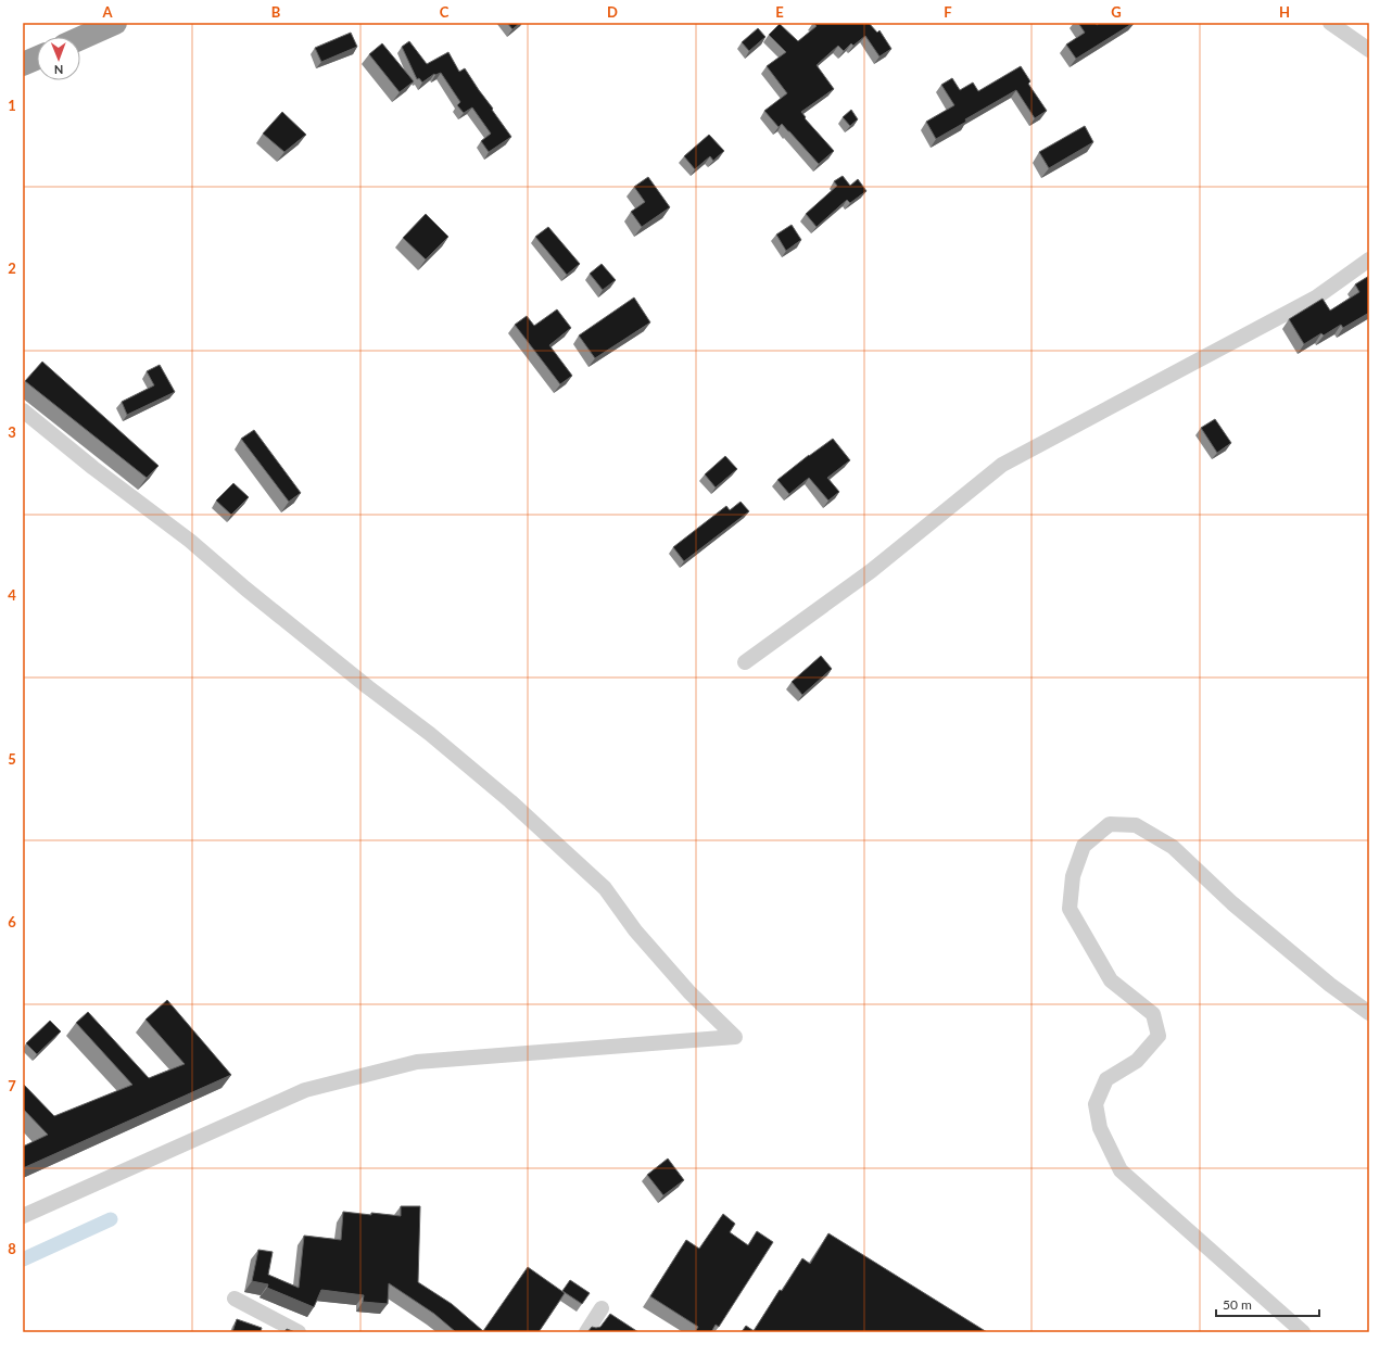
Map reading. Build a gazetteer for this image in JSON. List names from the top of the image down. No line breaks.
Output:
{"scale_bar":"50 m","north":"bottom","grid":{"columns":["A","B","C","D","E","F","G","H"],"rows":["1","2","3","4","5","6","7","8"]}}
